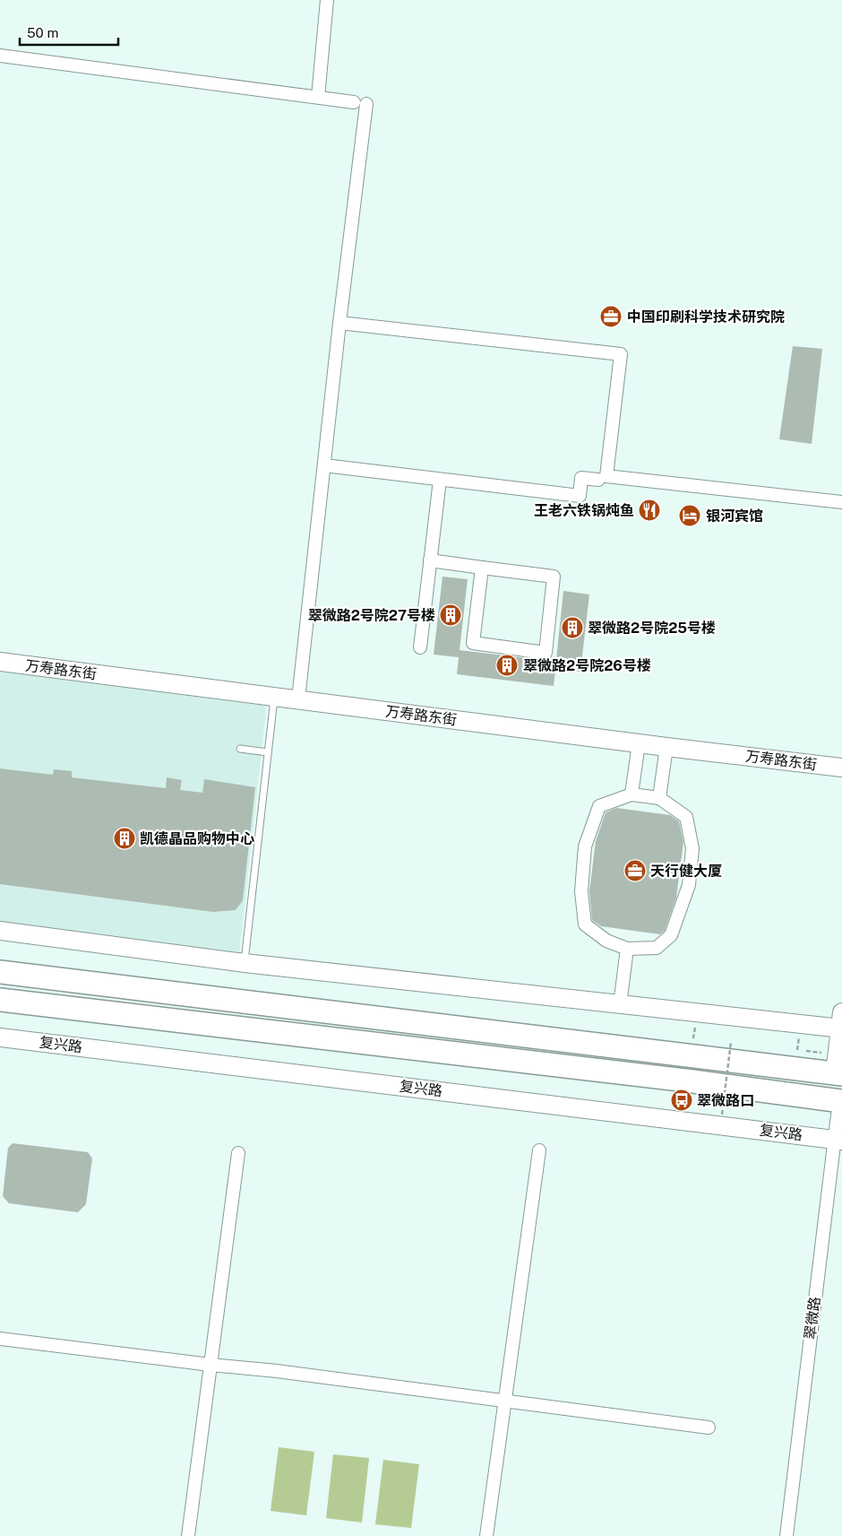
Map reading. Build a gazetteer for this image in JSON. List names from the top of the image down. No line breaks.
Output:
{"streets":{"street":["万寿路东街","复兴路","翠微路"]},"crossings":[["复兴路","翠微路"]],"places":{"office":["中国印刷科学技术研究院","天行健大厦"],"restaurant":["王老六铁锅炖鱼"],"hotel":["银河宾馆"],"building":["翠微路2号院27号楼","翠微路2号院25号楼","翠微路2号院26号楼","凯德晶品购物中心"],"bus stop":["翠微路口"]},"scale_bar":"50 m"}
